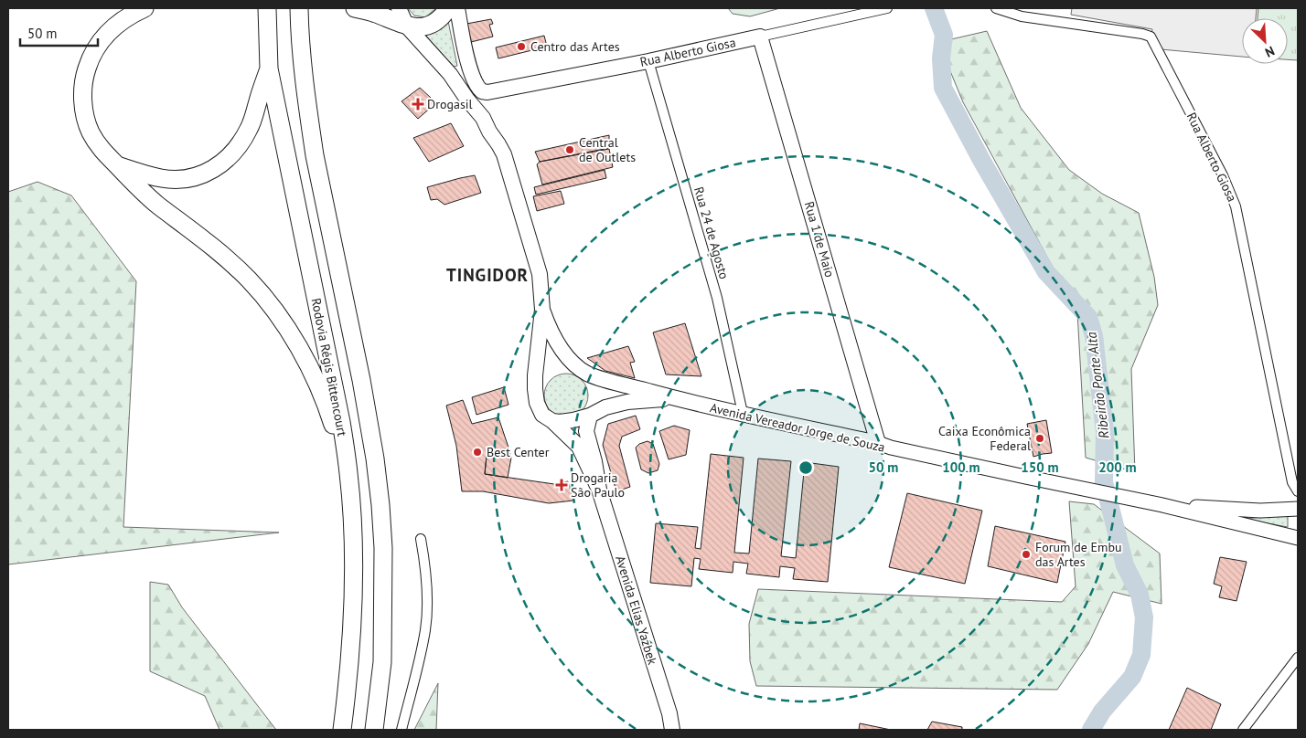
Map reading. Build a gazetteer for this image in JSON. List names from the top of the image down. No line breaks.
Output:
{"streets":{"highway":["Rodovia Régis Bittencourt"],"main road":["Rua Alberto Giosa","Rua 1 de Maio","Avenida Vereador Jorge de Souza","Avenida Elias Yazbek"],"street":["Rua 24 de Agosto"]},"crossings":[["Rua Alberto Giosa","Rua 24 de Agosto"],["Rua Alberto Giosa","Rua 1 de Maio"],["Rua 24 de Agosto","Avenida Vereador Jorge de Souza"],["Rua 1 de Maio","Avenida Vereador Jorge de Souza"],["Avenida Vereador Jorge de Souza","Avenida Elias Yazbek"]],"districts":["TINGIDOR"],"water":["Ribeirão Ponte Alta"],"places":{"other":["Centro das Artes","Central de Outlets","Caixa Econômica Federal","Best Center","Forum de Embu das Artes"],"health":["Drogasil","Drogaria São Paulo"]},"scale_bar":"50 m","north":"bottom right","rings":["50 m","100 m","150 m","200 m"]}
